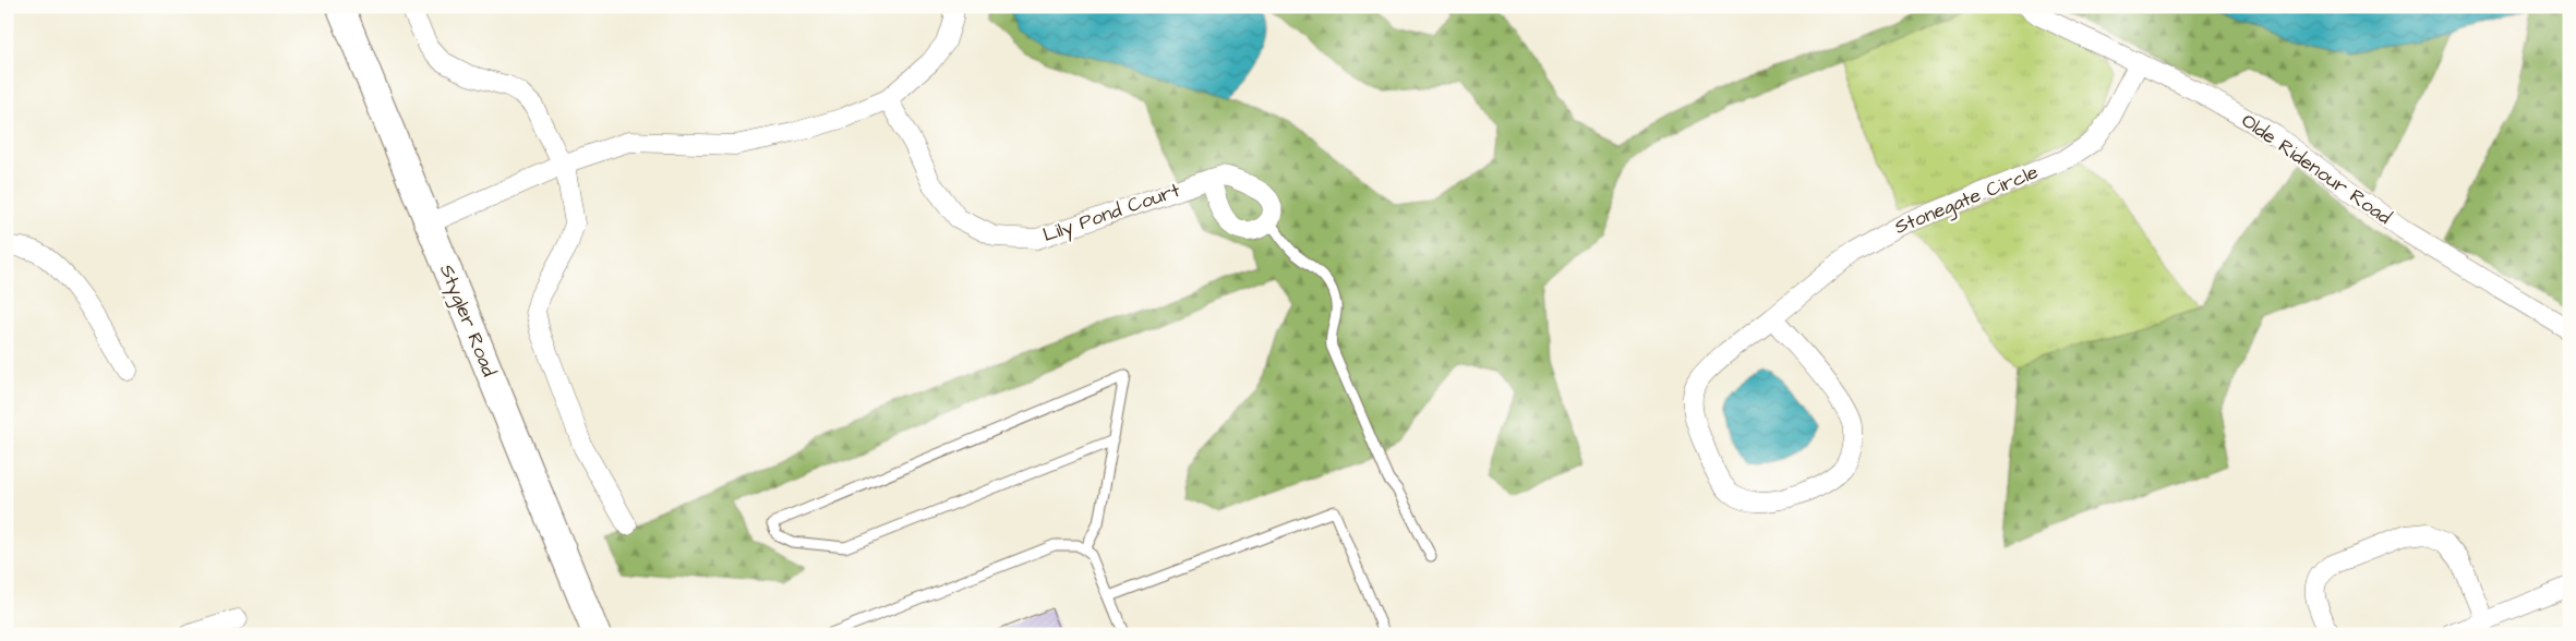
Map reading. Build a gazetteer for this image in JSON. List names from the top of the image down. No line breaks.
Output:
{"streets":{"main road":["Stygler Road"],"street":["Olde Ridenour Road","Stonegate Circle","Lily Pond Court"]},"crossings":[["Olde Ridenour Road","Stonegate Circle"]]}
